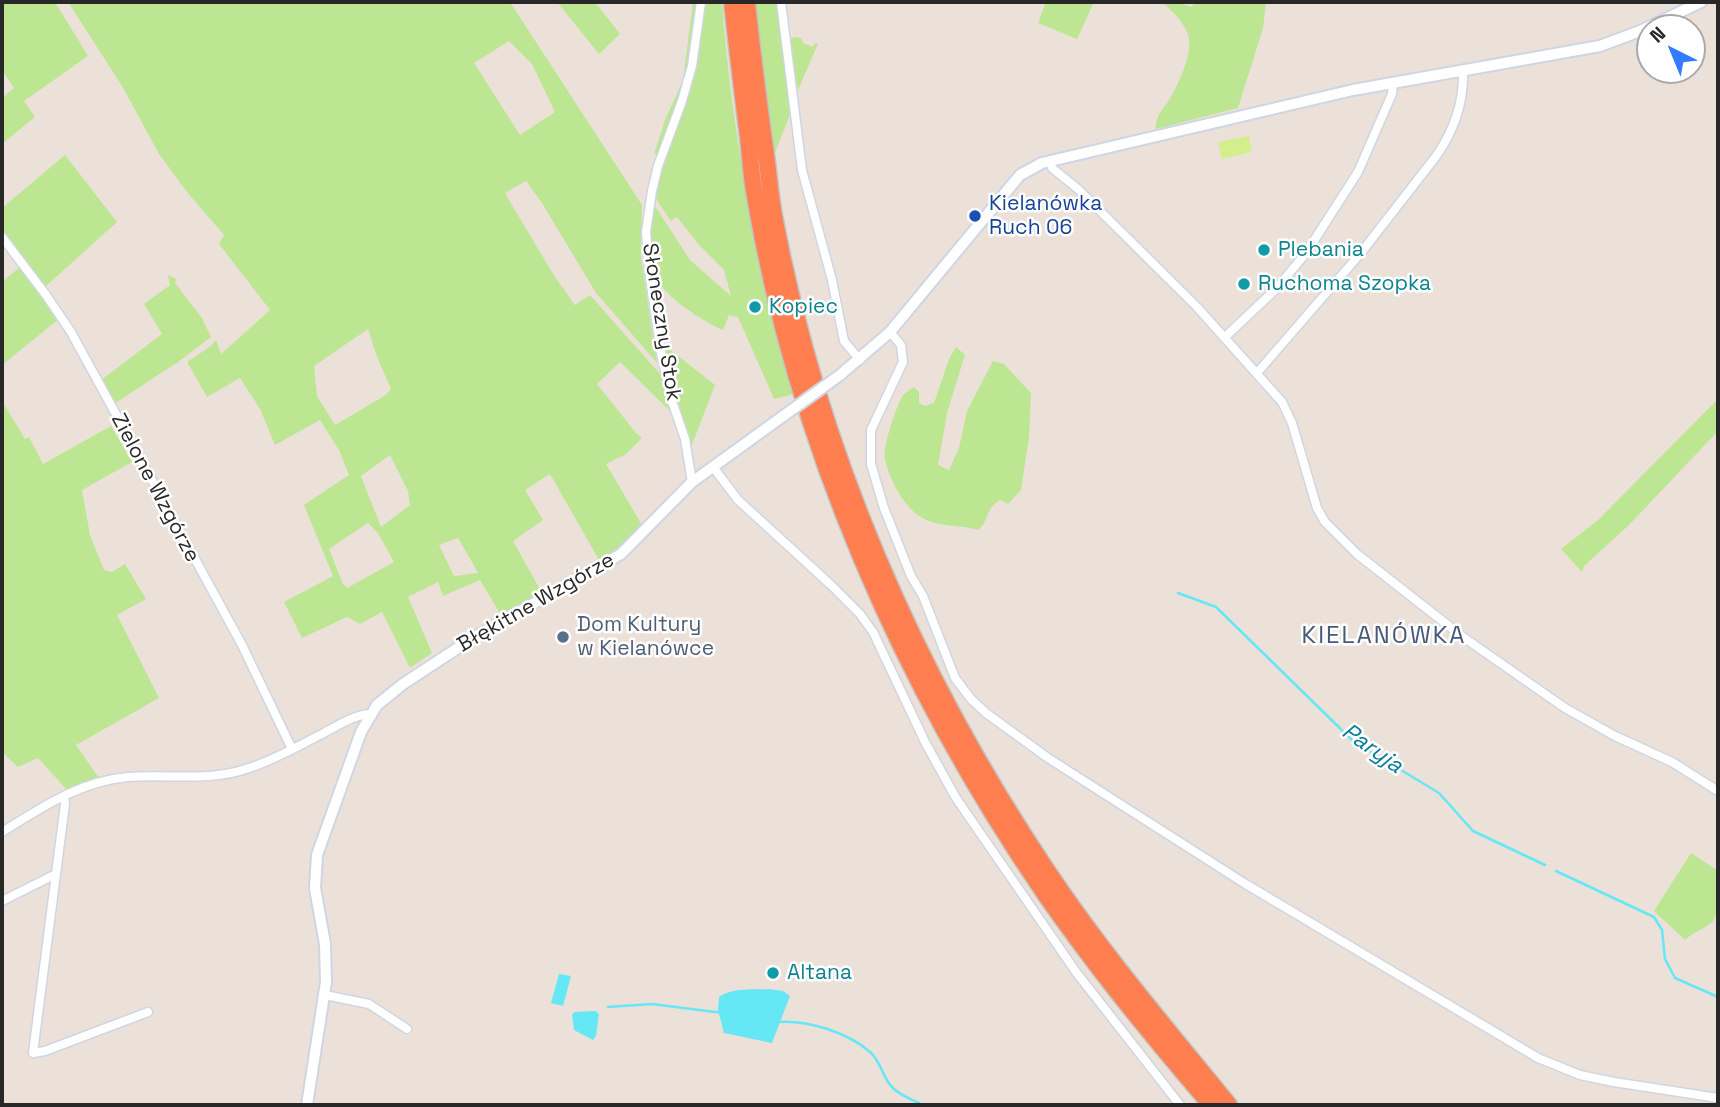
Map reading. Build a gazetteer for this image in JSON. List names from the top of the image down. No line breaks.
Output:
{"streets":{"street":["Słoneczny Stok","Zielone Wzgórze","Błękitne Wzgórze"]},"crossings":[["Słoneczny Stok","Błękitne Wzgórze"]],"districts":["KIELANÓWKA"],"water":["Paryja"],"places":["Kielanówka Ruch 06","Plebania","Ruchoma Szopka","Kopiec","Dom Kultury w Kielanówce","Altana"],"north":"top left"}
